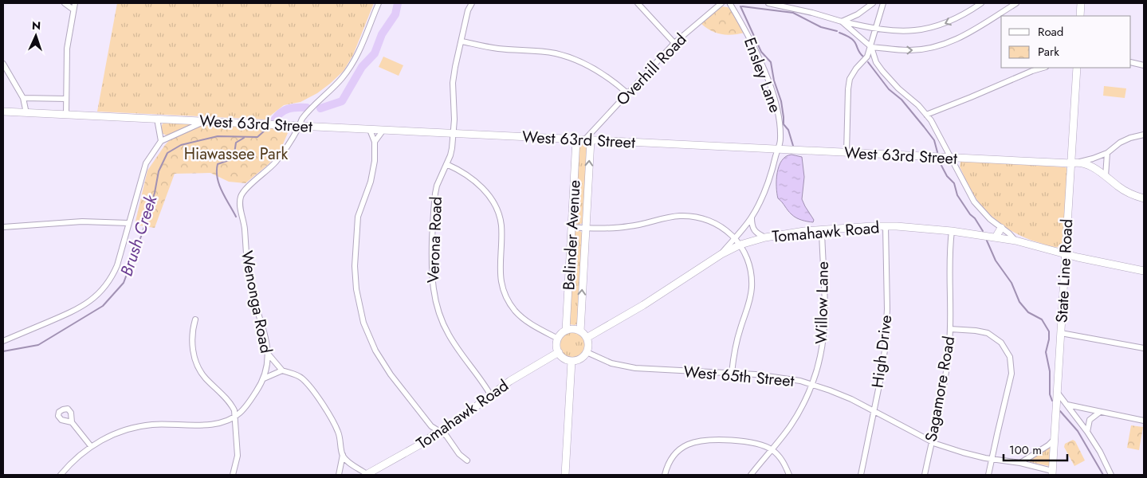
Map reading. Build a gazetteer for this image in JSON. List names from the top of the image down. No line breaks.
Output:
{"streets":{"main road":["West 63rd Street","Tomahawk Road","Belinder Avenue","State Line Road"],"street":["Overhill Road","Ensley Lane","Verona Road","Wenonga Road","Willow Lane","High Drive","West 65th Street","Sagamore Road"]},"crossings":[["Overhill Road","West 63rd Street"],["Ensley Lane","West 63rd Street"],["Ensley Lane","Tomahawk Road"],["West 63rd Street","Belinder Avenue"],["West 63rd Street","Verona Road"],["West 63rd Street","State Line Road"],["West 63rd Street","Wenonga Road"],["Tomahawk Road","Belinder Avenue"],["Tomahawk Road","Verona Road"],["Tomahawk Road","State Line Road"],["Tomahawk Road","Willow Lane"],["Tomahawk Road","High Drive"],["Tomahawk Road","West 65th Street"],["Tomahawk Road","Sagamore Road"],["Belinder Avenue","West 65th Street"],["State Line Road","West 65th Street"],["Willow Lane","West 65th Street"],["High Drive","West 65th Street"],["West 65th Street","Sagamore Road"]],"water":["Brush Creek"],"parks":["Hiawassee Park"],"legend":["Road","Park"],"scale_bar":"100 m","north":"top"}
